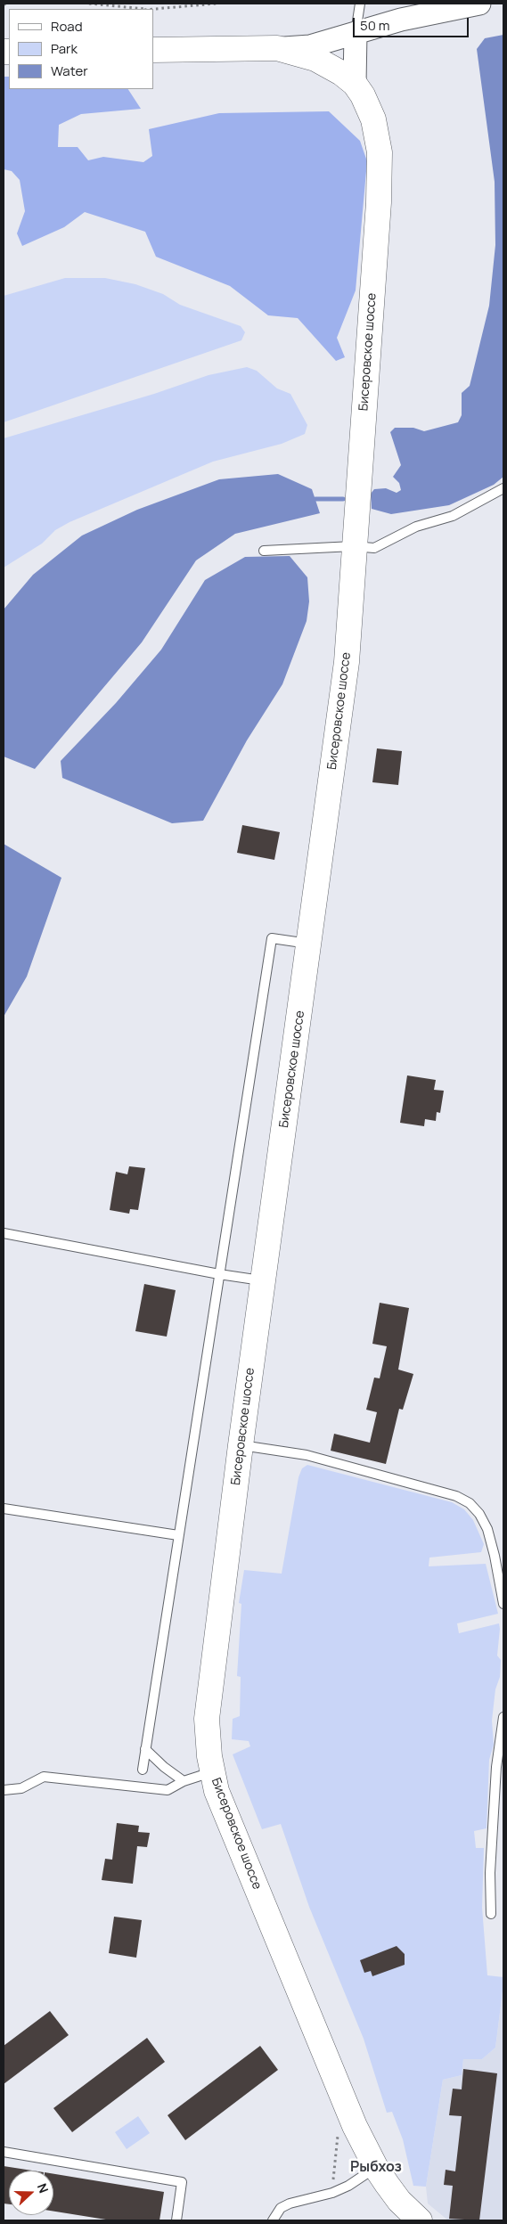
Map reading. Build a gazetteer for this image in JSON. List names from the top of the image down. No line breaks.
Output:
{"streets":{"main road":["Бисеровское шоссе"]},"districts":["Рыбхоз"],"legend":["Road","Park","Water"],"scale_bar":"50 m","north":"right"}
